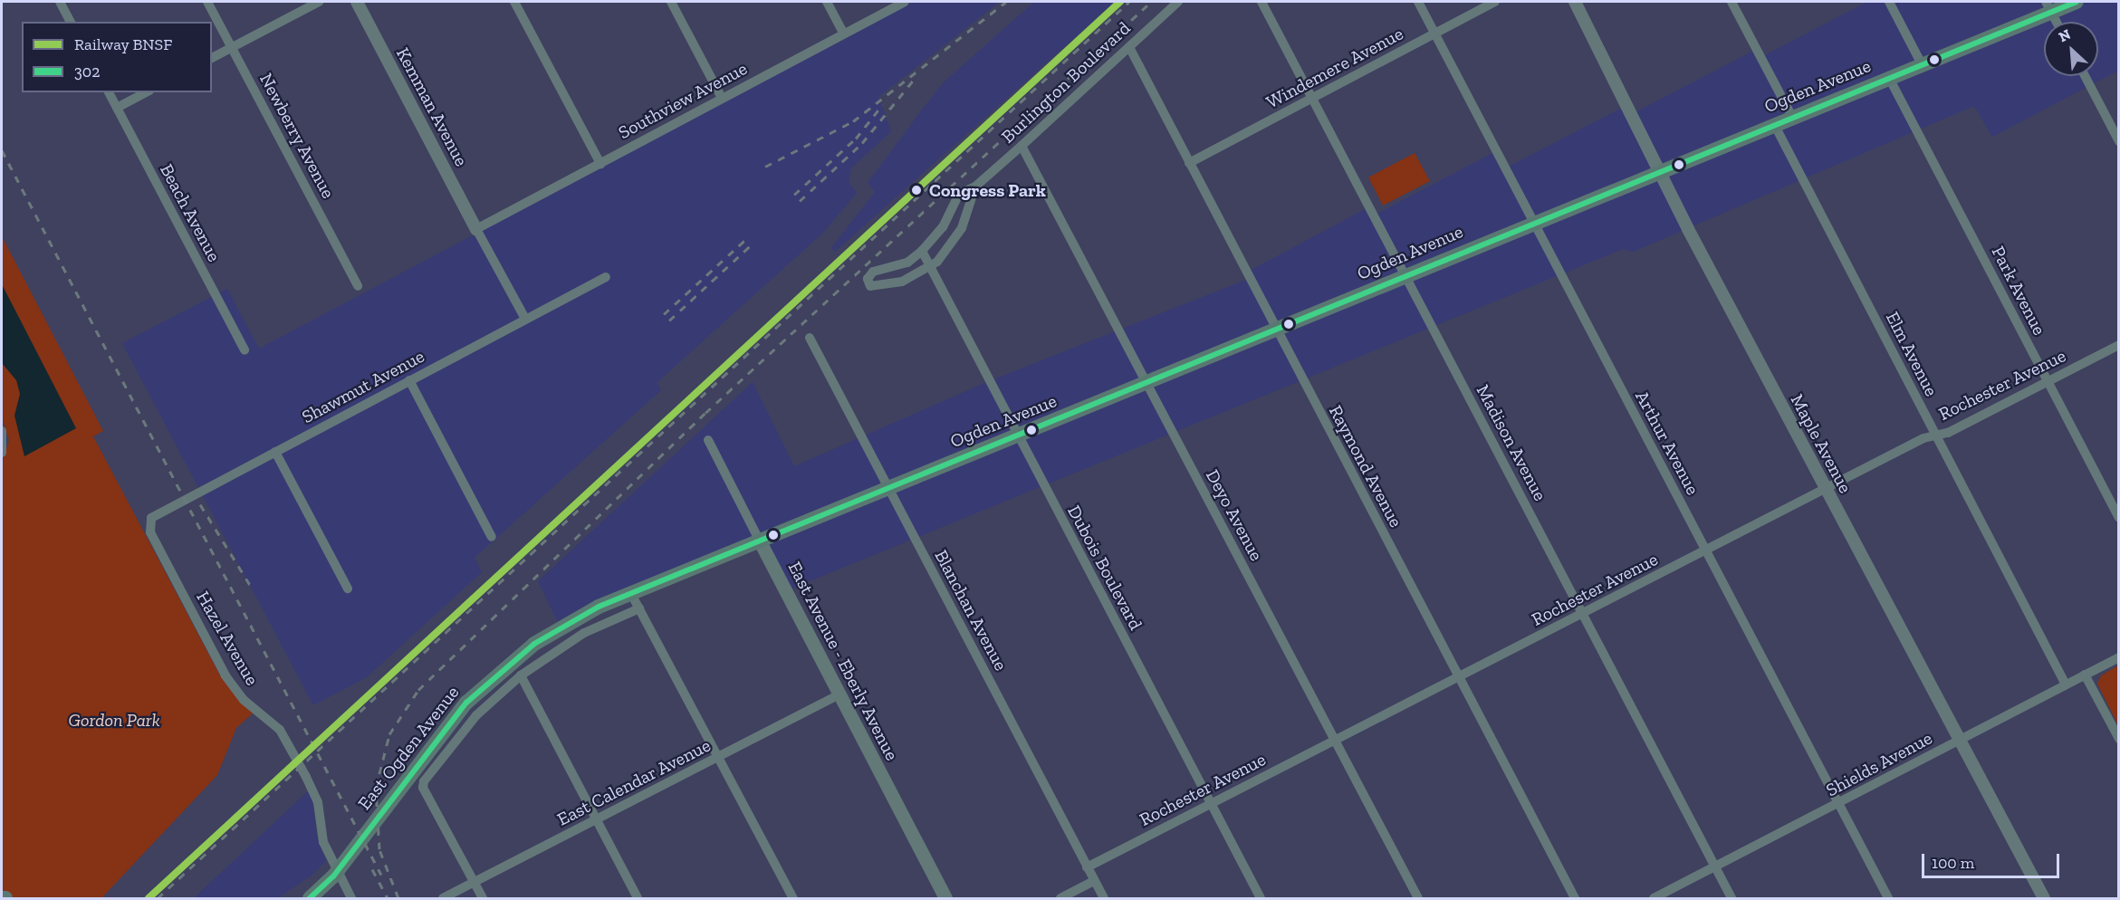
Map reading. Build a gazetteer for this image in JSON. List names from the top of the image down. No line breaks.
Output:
{"streets":{"main road":["Ogden Avenue","East Avenue - Eberly Avenue","East Ogden Avenue"],"street":["Windemere Avenue","Burlington Boulevard","Southview Avenue","Kemman Avenue","Newberry Avenue","Beach Avenue","Park Avenue","Elm Avenue","Rochester Avenue","Shawmut Avenue","Madison Avenue","Arthur Avenue","Maple Avenue","Raymond Avenue","Deyo Avenue","Dubois Boulevard","Blanchan Avenue","Hazel Avenue","Shields Avenue","East Calendar Avenue"]},"crossings":[["Windemere Avenue","Madison Avenue"],["Windemere Avenue","Arthur Avenue"],["Windemere Avenue","Raymond Avenue"],["Burlington Boulevard","Raymond Avenue"],["Burlington Boulevard","Deyo Avenue"],["Burlington Boulevard","Dubois Boulevard"],["Ogden Avenue","Park Avenue"],["Ogden Avenue","Elm Avenue"],["Ogden Avenue","Madison Avenue"],["Ogden Avenue","Arthur Avenue"],["Ogden Avenue","Maple Avenue"],["Ogden Avenue","Raymond Avenue"],["Ogden Avenue","Deyo Avenue"],["Ogden Avenue","Dubois Boulevard"],["Ogden Avenue","Blanchan Avenue"],["Ogden Avenue","East Avenue - Eberly Avenue"],["Ogden Avenue","East Ogden Avenue"],["Southview Avenue","Kemman Avenue"],["Park Avenue","Rochester Avenue"],["Elm Avenue","Rochester Avenue"],["Elm Avenue","Shields Avenue"],["Rochester Avenue","Madison Avenue"],["Rochester Avenue","Arthur Avenue"],["Rochester Avenue","Maple Avenue"],["Rochester Avenue","Raymond Avenue"],["Rochester Avenue","Deyo Avenue"],["Rochester Avenue","Dubois Boulevard"],["Rochester Avenue","Blanchan Avenue"],["Shawmut Avenue","Hazel Avenue"],["Madison Avenue","Shields Avenue"],["Arthur Avenue","Shields Avenue"],["Maple Avenue","Shields Avenue"],["East Avenue - Eberly Avenue","East Ogden Avenue"],["East Avenue - Eberly Avenue","East Calendar Avenue"]],"parks":["Gordon Park"],"places":["Congress Park"],"lines":["rail line BNSF","transit line 302"],"legend":["Railway BNSF","302"],"scale_bar":"100 m","north":"top left"}
